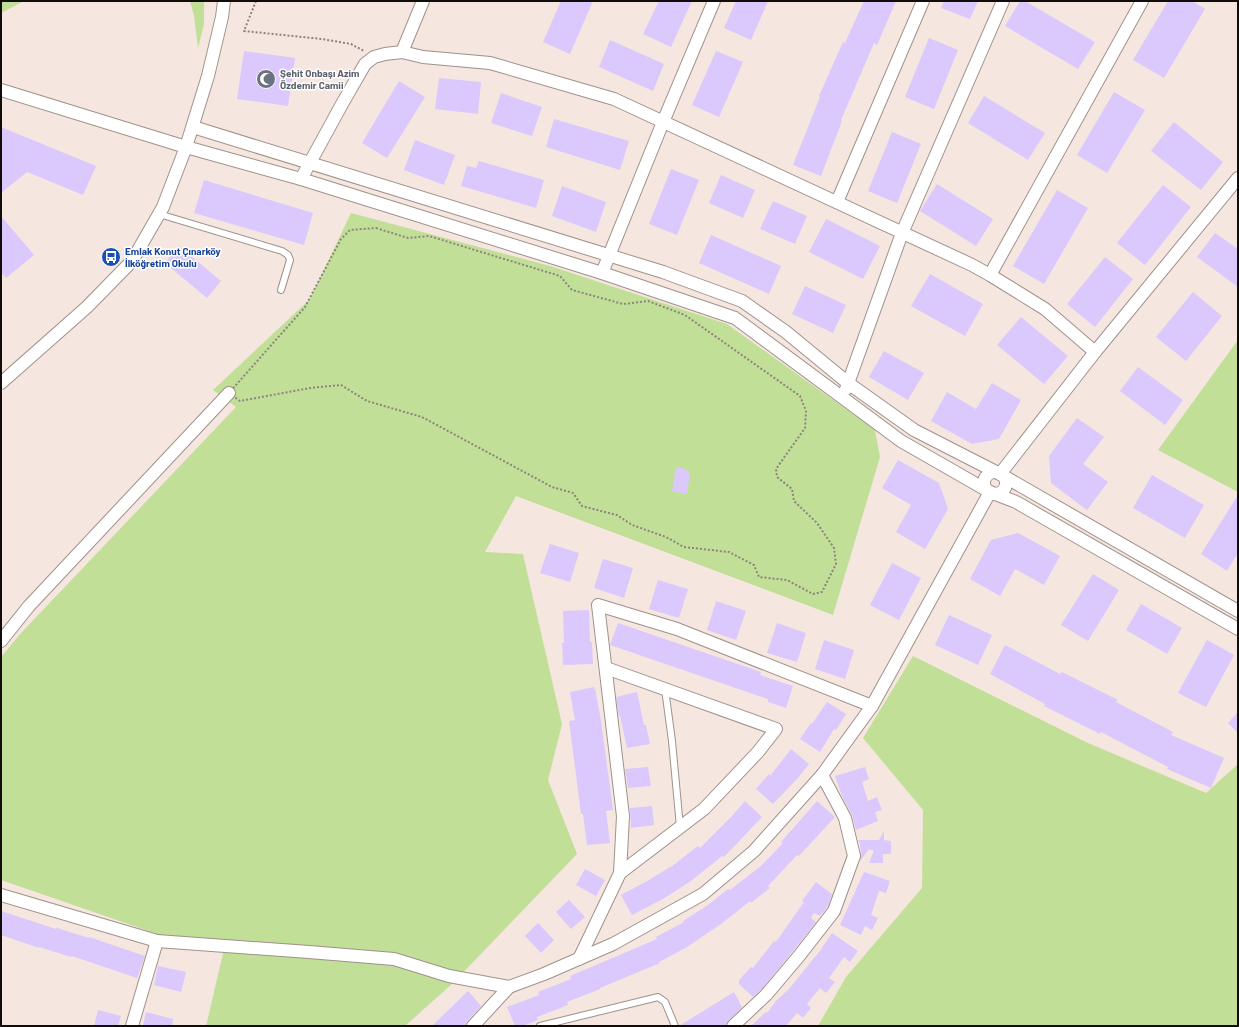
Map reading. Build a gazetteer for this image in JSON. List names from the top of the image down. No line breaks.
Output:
{"places":{"mosque":["Şehit Onbaşı Azim Özdemir Camii"],"bus stop":["Emlak Konut Çınarköy İlköğretim Okulu"]}}
